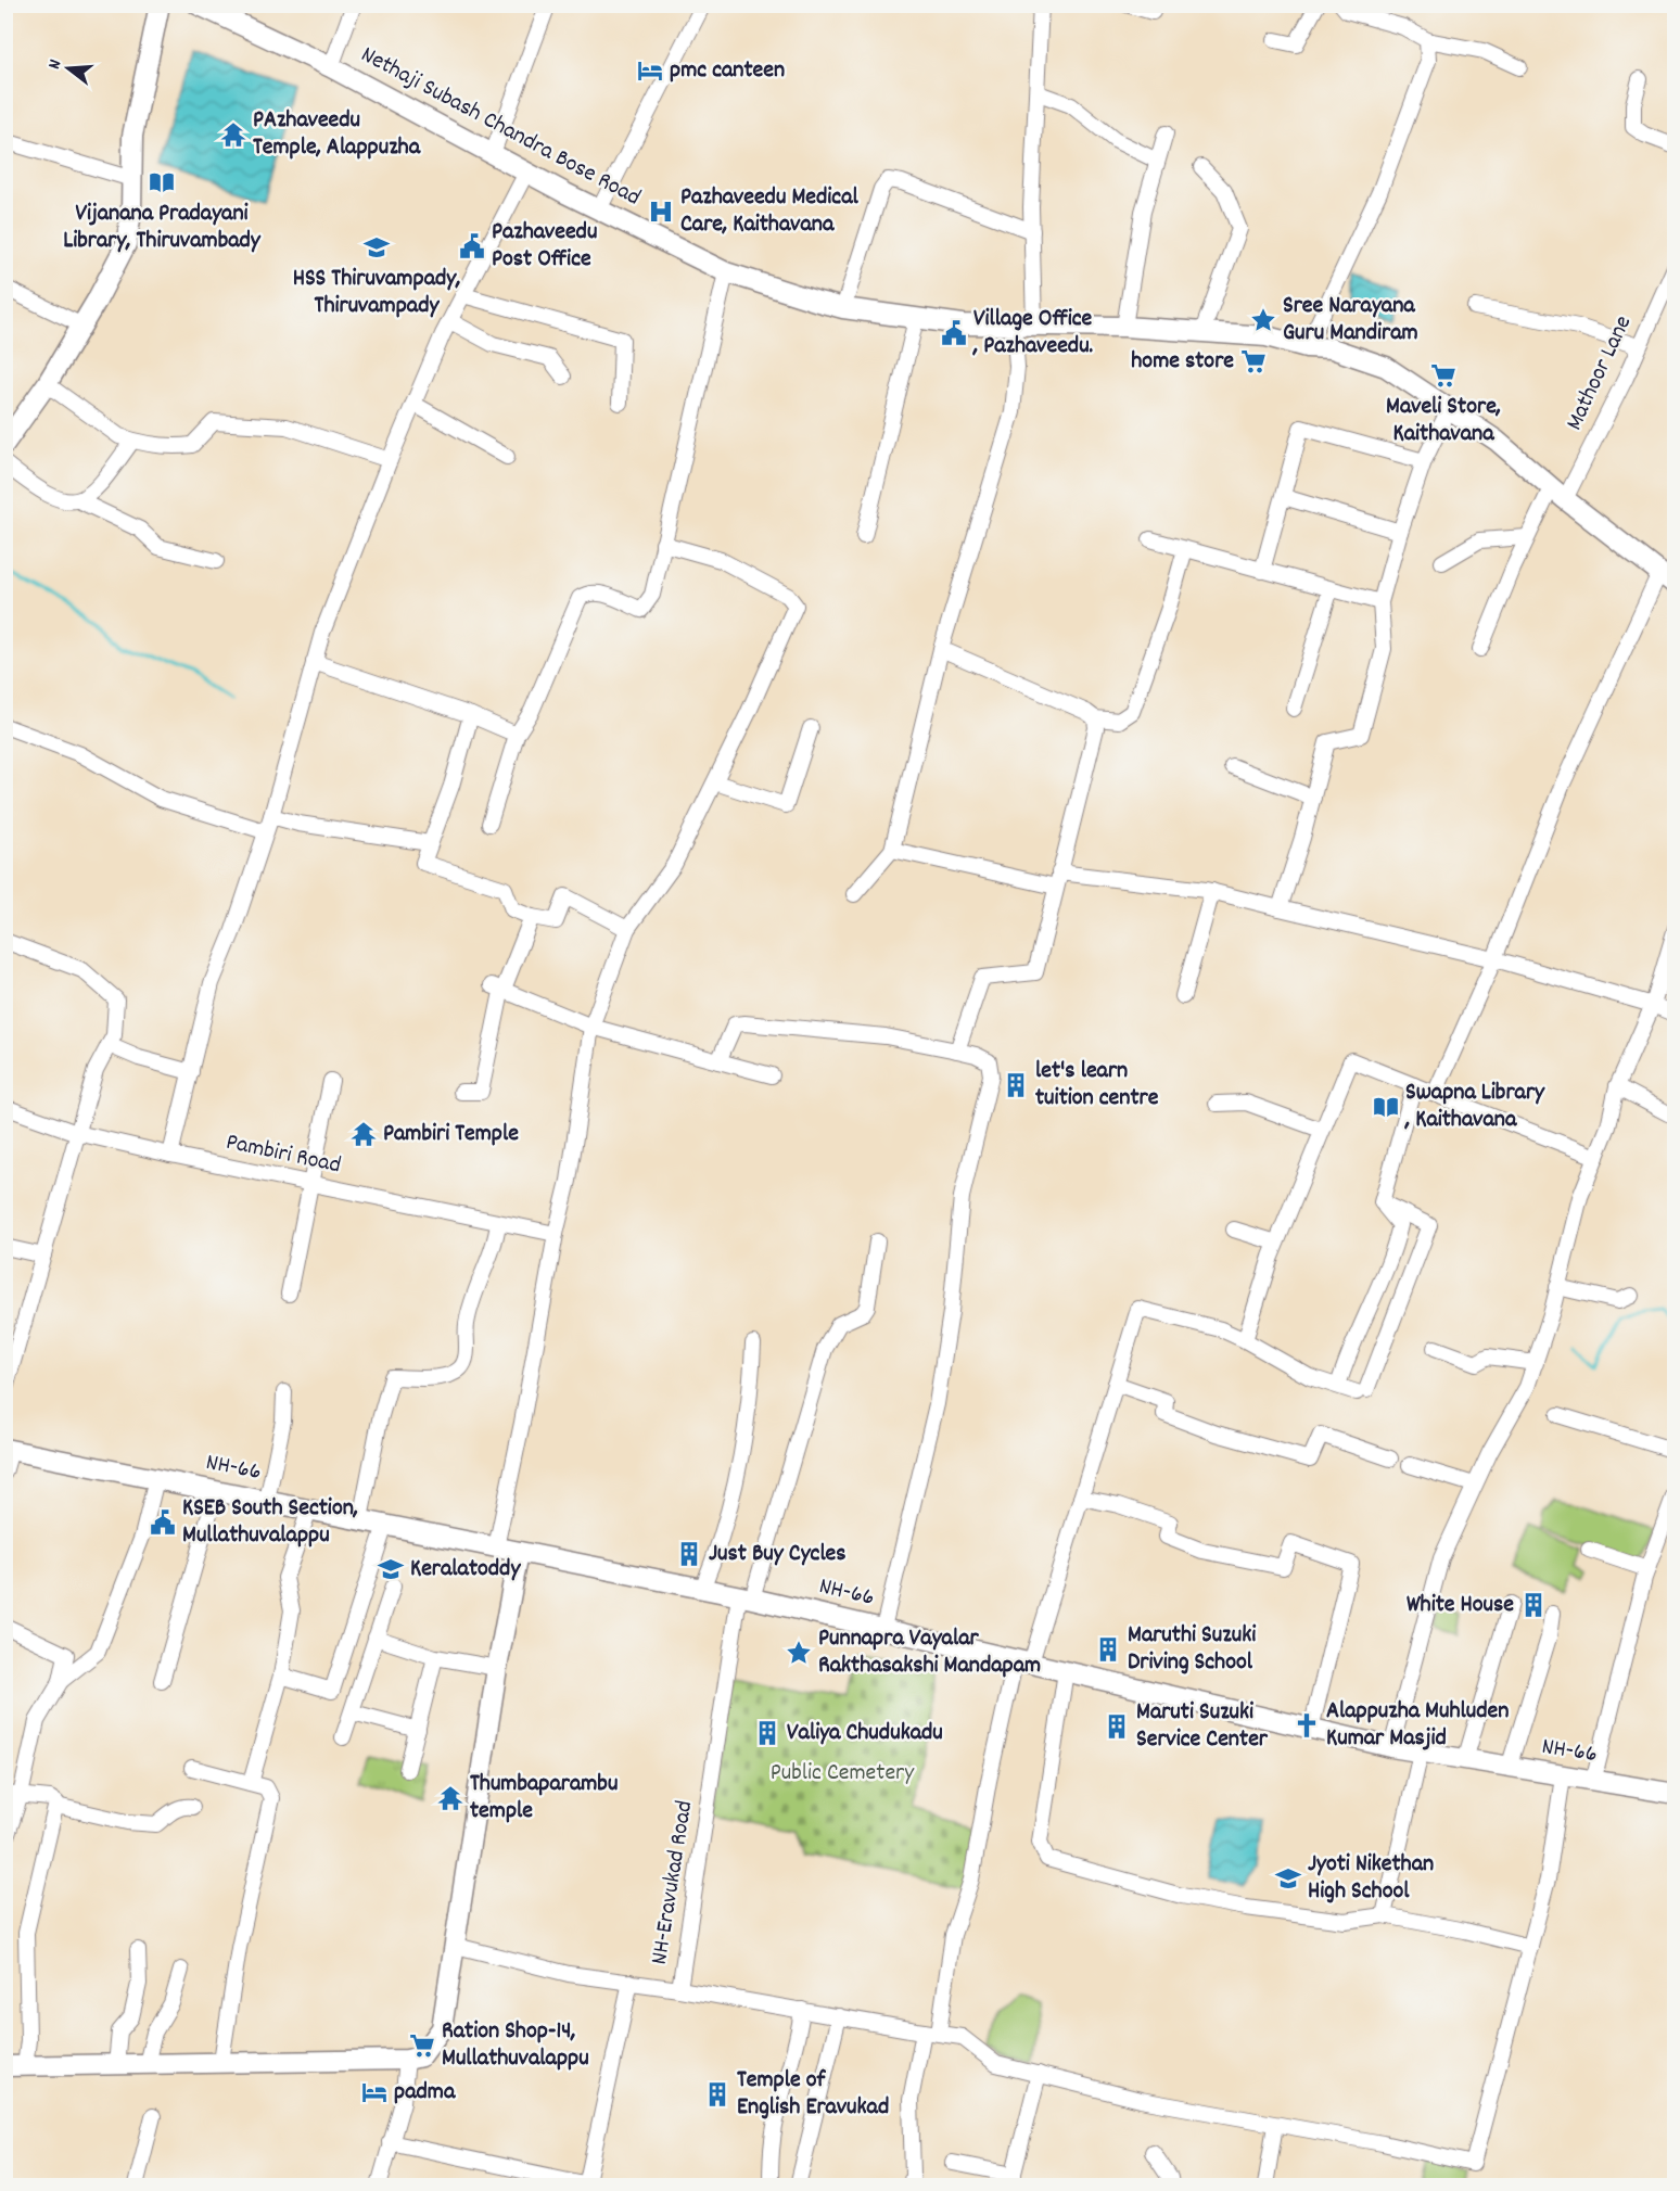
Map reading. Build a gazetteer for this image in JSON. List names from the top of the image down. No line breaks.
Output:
{"streets":{"main road":["Nethaji Subash Chandra Bose Road","NH-66"],"street":["Mathoor Lane","Pambiri Road","NH-Eravukad Road"]},"crossings":[["Nethaji Subash Chandra Bose Road","Mathoor Lane"],["NH-66","NH-Eravukad Road"]],"parks":["Public Cemetery"],"places":{"hotel":["pmc canteen","padma"],"temple":["PAzhaveedu Temple, Alappuzha","Pambiri Temple","Thumbaparambu temple"],"library":["Vijanana Pradayani Library, Thiruvambady","Swapna Library , Kaithavana"],"hospital":["Pazhaveedu Medical Care, Kaithavana"],"public building":["Pazhaveedu Post Office","Village Office , Pazhaveedu.","KSEB South Section, Mullathuvalappu"],"school or university":["HSS Thiruvampady, Thiruvampady","Keralatoddy","Jyoti Nikethan High School"],"place":["Sree Narayana Guru Mandiram","Punnapra Vayalar Rakthasakshi Mandapam"],"supermarket":["home store","Maveli Store, Kaithavana","Ration Shop-14, Mullathuvalappu"],"building":["let's learn tuition centre","Just Buy Cycles","White House","Maruthi Suzuki Driving School","Maruti Suzuki Service Center","Valiya Chudukadu","Temple of English Eravukad"],"church":["Alappuzha Muhluden Kumar Masjid"]},"north":"left"}
